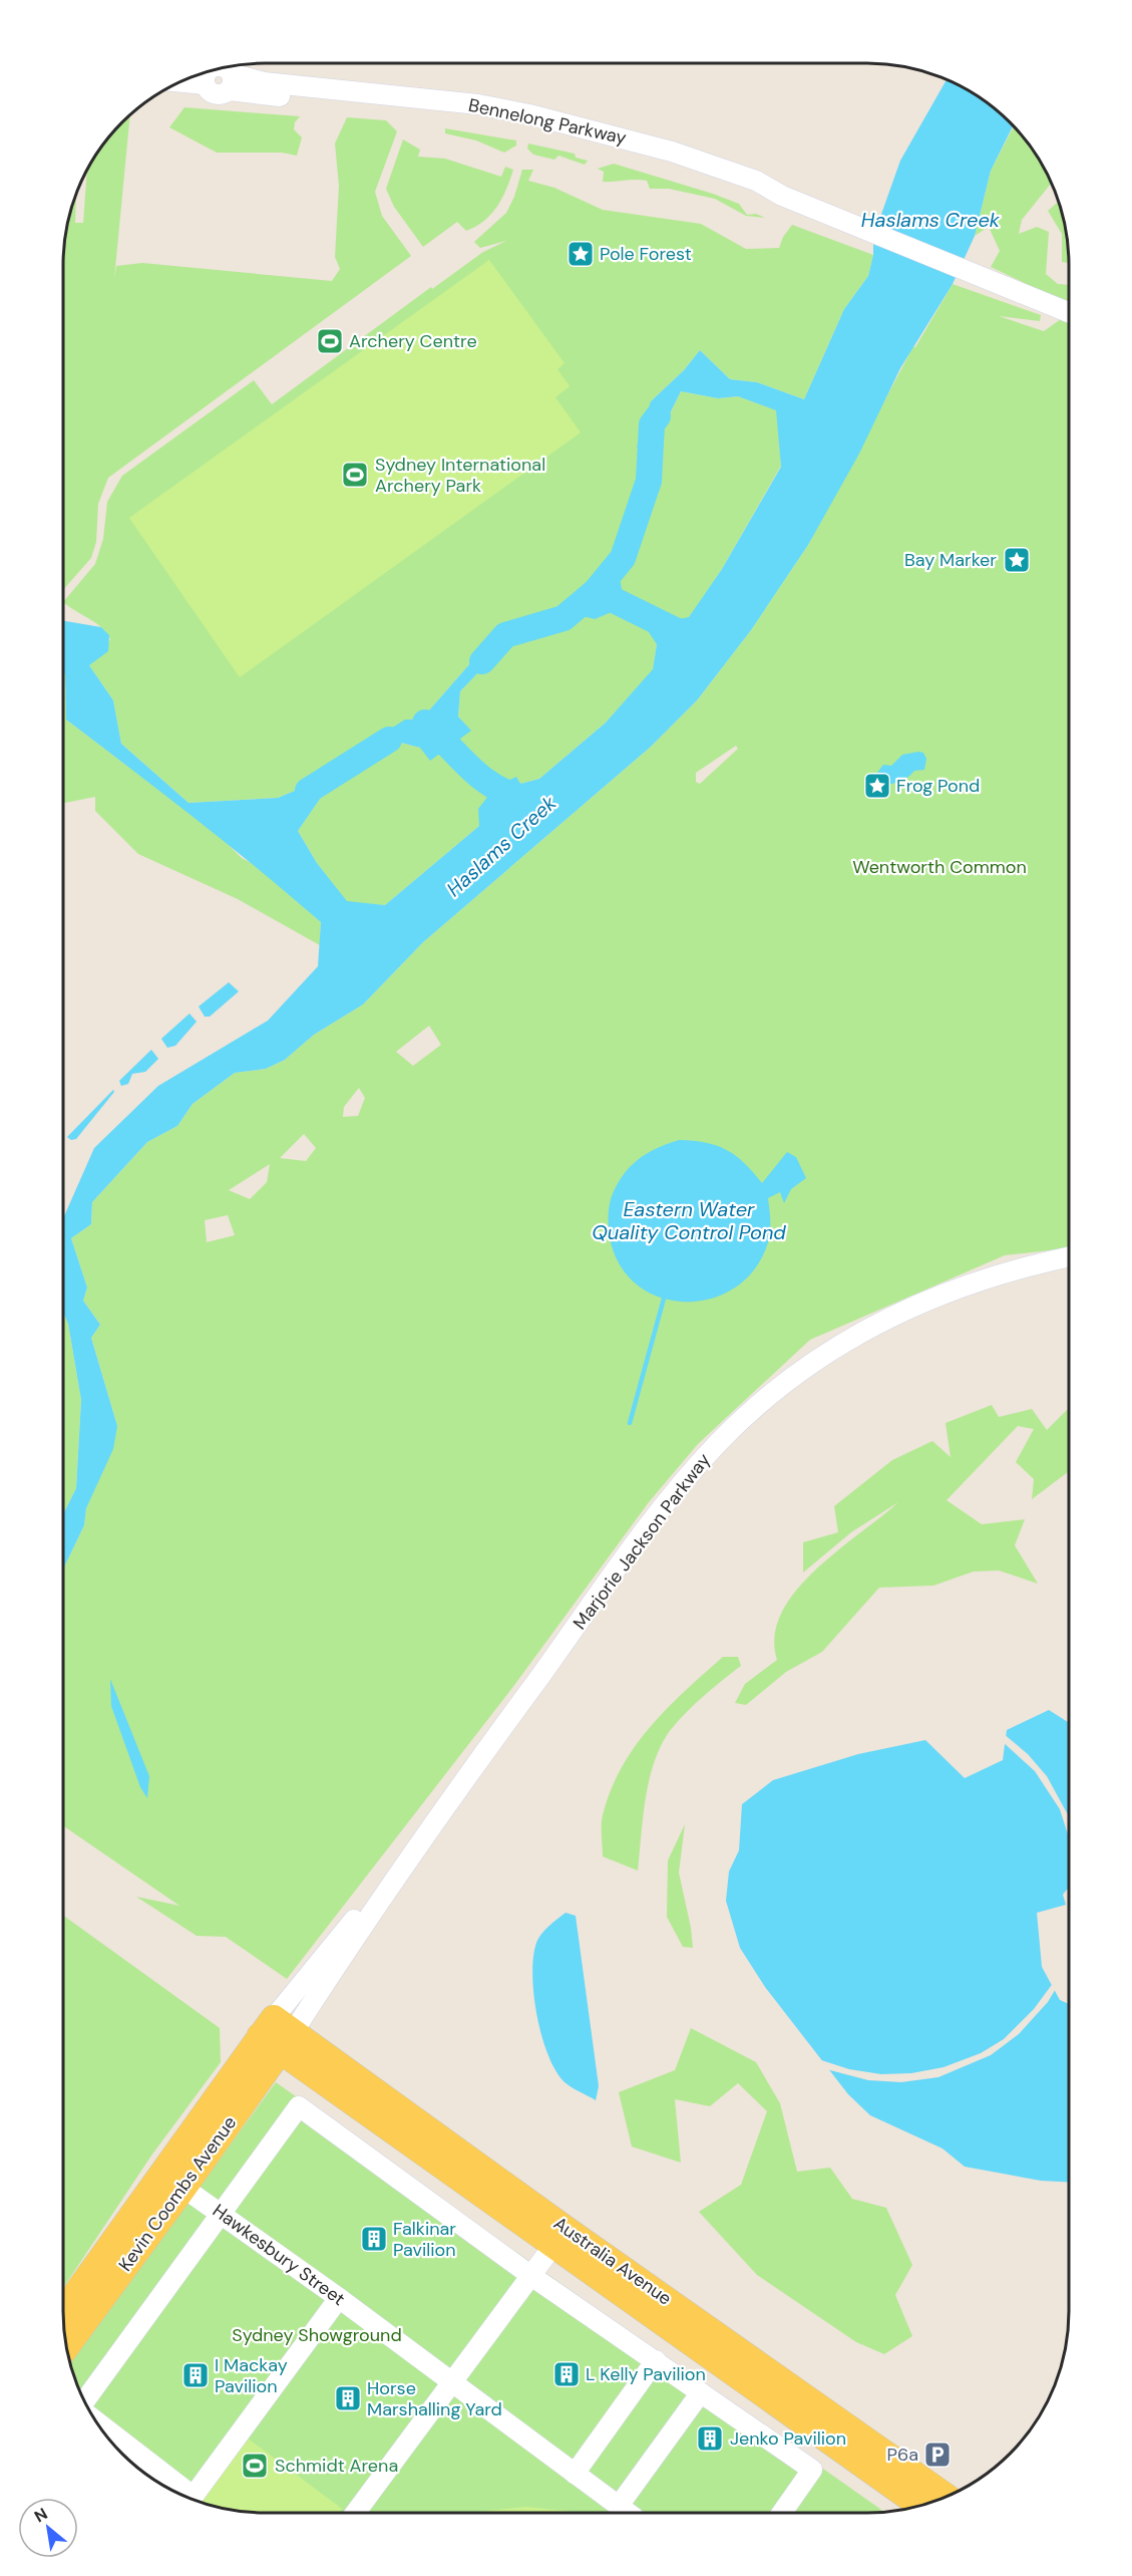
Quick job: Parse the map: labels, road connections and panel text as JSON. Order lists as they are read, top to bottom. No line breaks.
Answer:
{"streets":{"main road":["Kevin Coombs Avenue","Australia Avenue"],"street":["Bennelong Parkway","Marjorie Jackson Parkway","Hawkesbury Street"]},"crossings":[["Marjorie Jackson Parkway","Kevin Coombs Avenue"],["Marjorie Jackson Parkway","Australia Avenue"],["Kevin Coombs Avenue","Hawkesbury Street"],["Kevin Coombs Avenue","Australia Avenue"]],"water":["Haslams Creek","Eastern Water Quality Control Pond"],"parks":["Wentworth Common","Sydney Showground"],"places":{"place":["Pole Forest","Bay Marker","Frog Pond"],"sports":["Archery Centre","Sydney International Archery Park","Schmidt Arena"],"building":["Falkinar Pavilion","L Kelly Pavilion","I Mackay Pavilion","Horse Marshalling Yard","Jenko Pavilion"],"parking":["P6a"]},"north":"top left"}
